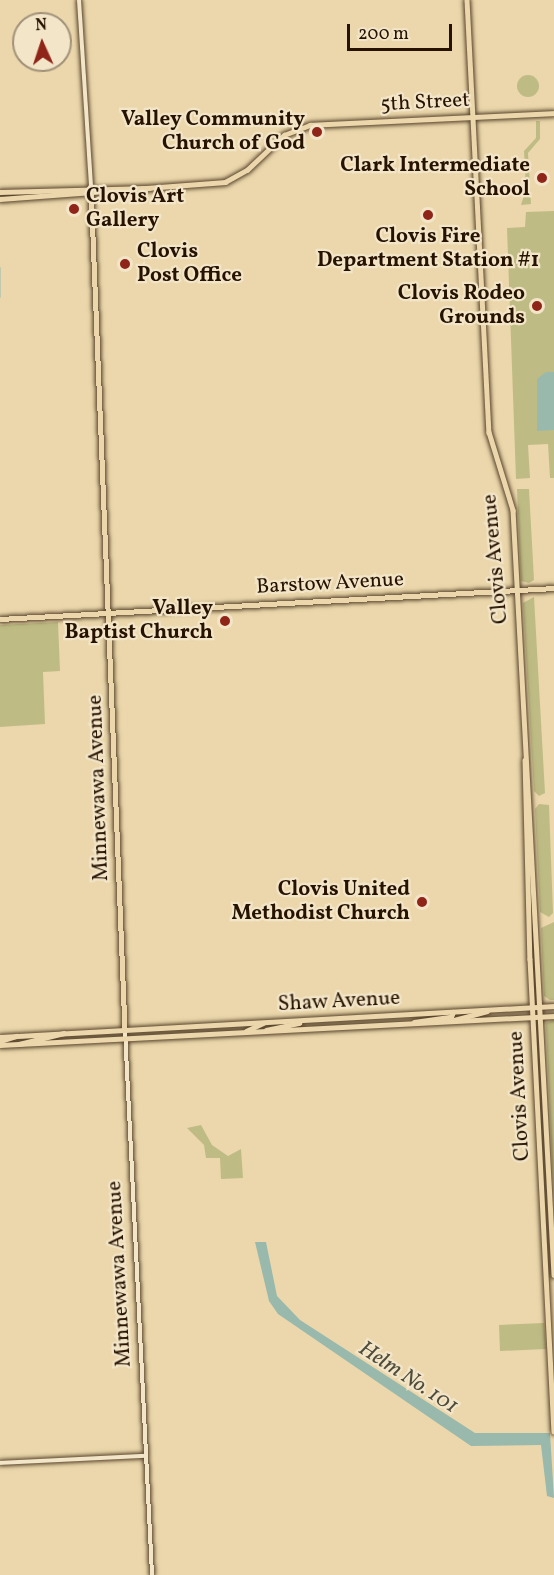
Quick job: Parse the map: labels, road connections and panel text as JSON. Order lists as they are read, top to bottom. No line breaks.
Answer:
{"streets":{"main road":["5th Street","Clovis Avenue","Barstow Avenue","Minnewawa Avenue","Shaw Avenue"]},"crossings":[["5th Street","Clovis Avenue"],["Clovis Avenue","Barstow Avenue"],["Clovis Avenue","Shaw Avenue"],["Barstow Avenue","Minnewawa Avenue"],["Minnewawa Avenue","Shaw Avenue"]],"water":["Helm No. 101"],"places":["Valley Community Church of God","Clark Intermediate School","Clovis Art Gallery","Clovis Fire Department Station #1","Clovis Post Office","Clovis Rodeo Grounds","Valley Baptist Church","Clovis United Methodist Church"],"scale_bar":"200 m","north":"top"}
